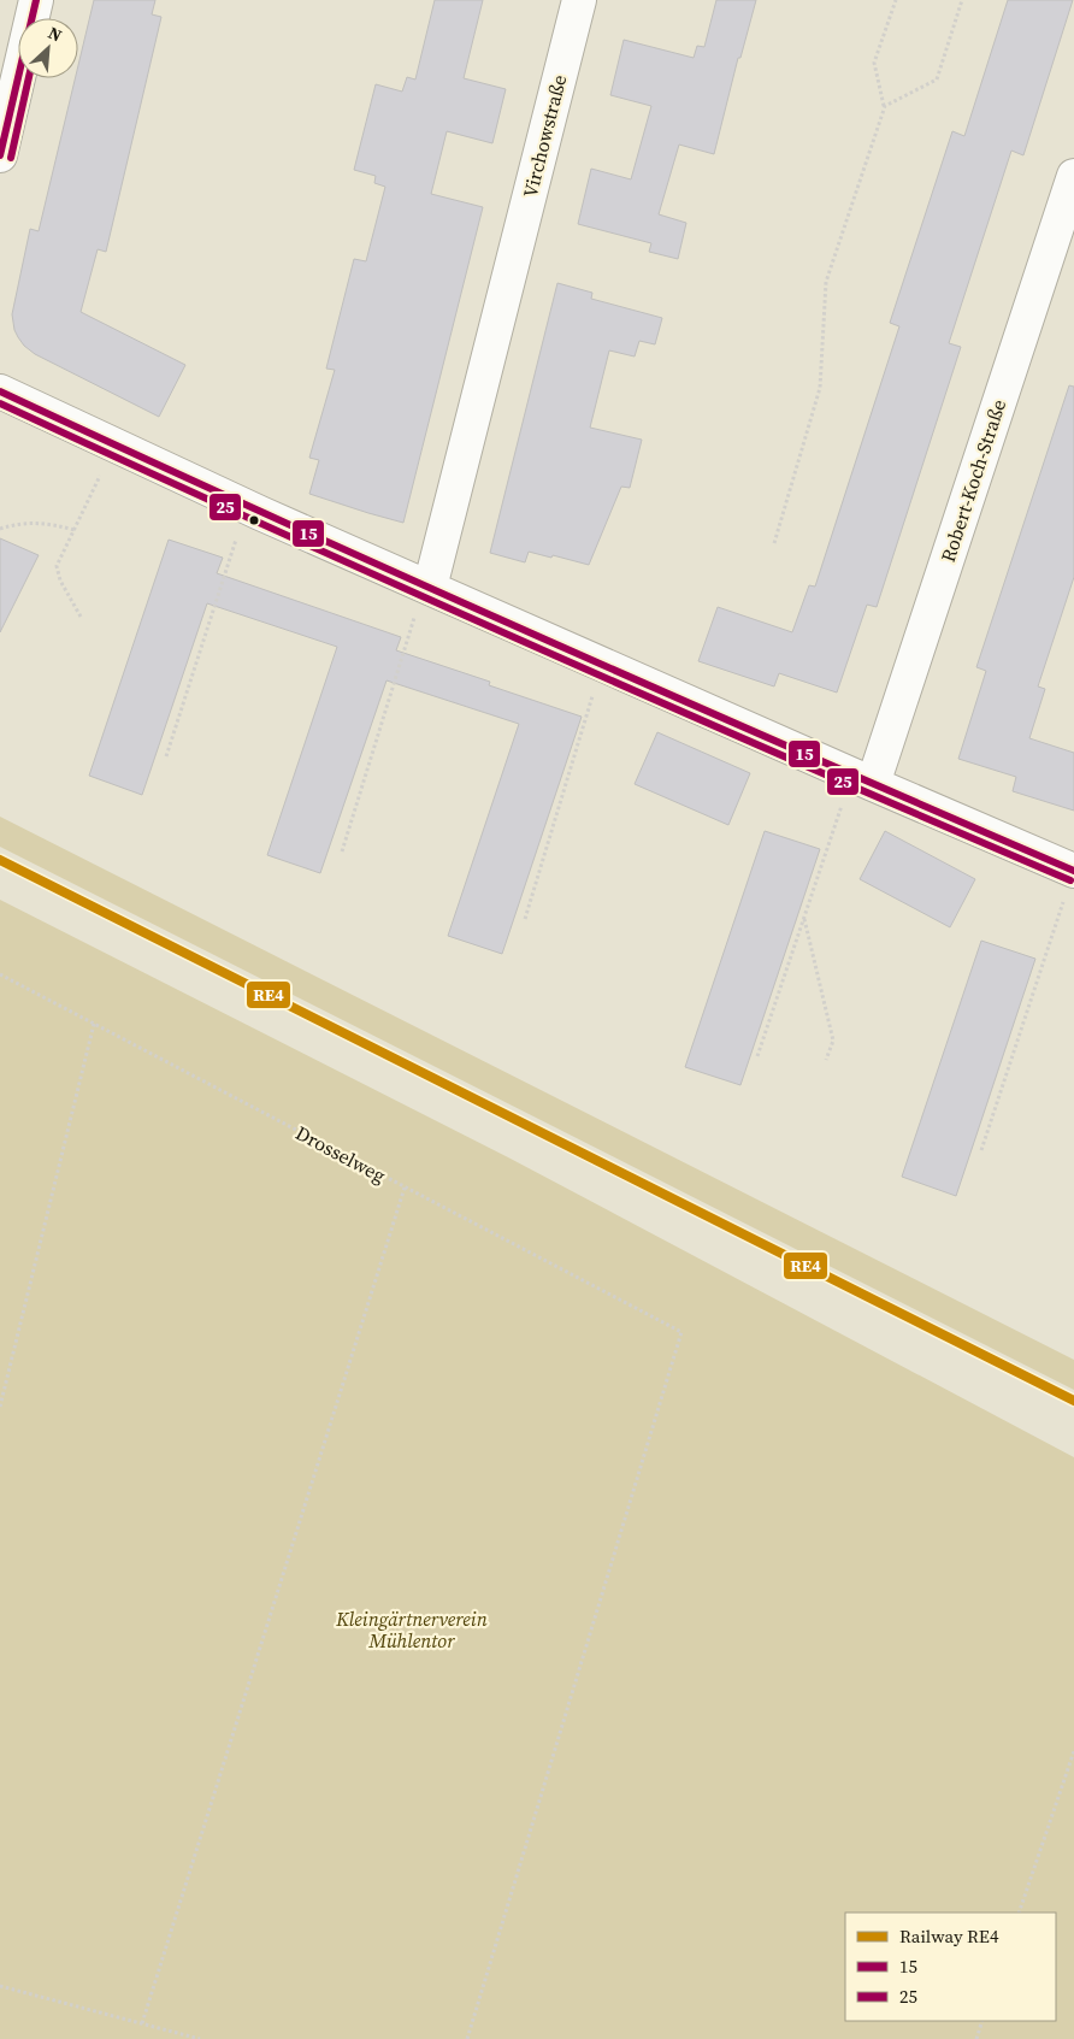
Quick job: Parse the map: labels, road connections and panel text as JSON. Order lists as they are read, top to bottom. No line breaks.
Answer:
{"streets":{"street":["Virchowstraße","Robert-Koch-Straße"],"path":["Drosselweg"]},"parks":["Kleingärtnerverein Mühlentor"],"lines":["transit line 15","transit line 25","rail line RE4"],"legend":["Railway RE4","15","25"],"north":"top right"}
